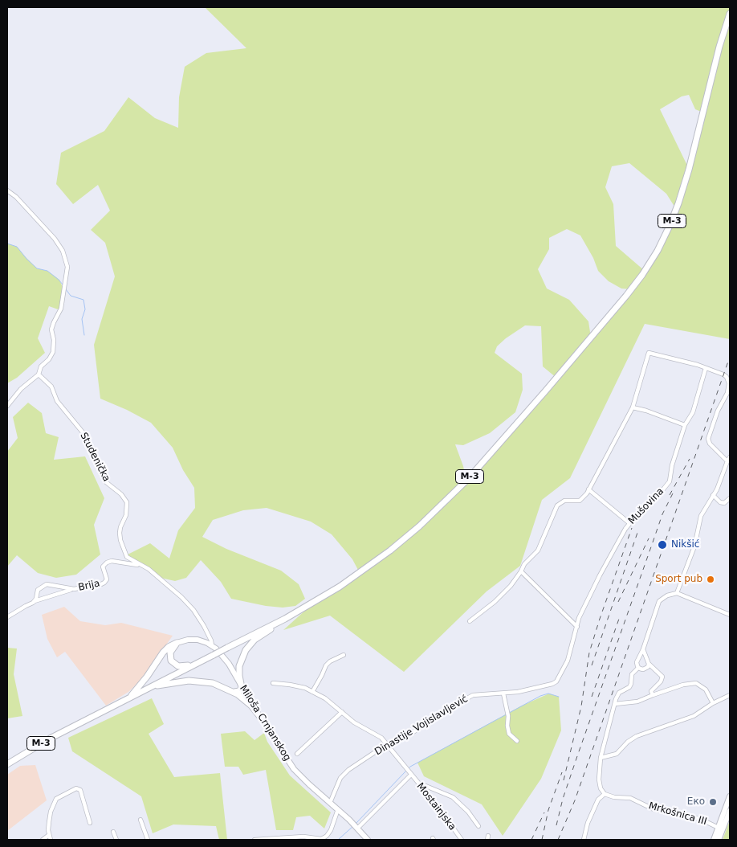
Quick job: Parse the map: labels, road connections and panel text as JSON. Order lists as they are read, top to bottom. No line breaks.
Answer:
{"streets":{"main road":["M-3","Miloša Crnjanskog"],"street":["Studenička","Mušovina","Brija","Dinastije Vojislavljević","Mostainjska","Mrkošnica III"]},"crossings":[["Studenička","Brija"],["Studenička","Miloša Crnjanskog"],["Mušovina","Dinastije Vojislavljević"],["Miloša Crnjanskog","Dinastije Vojislavljević"],["Dinastije Vojislavljević","Mostainjska"]],"places":["Nikšić","Sport pub","Еко"]}
